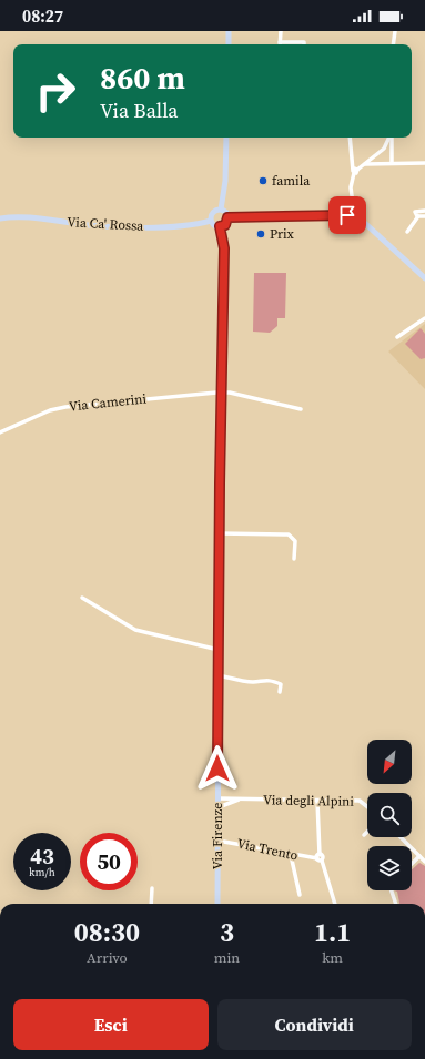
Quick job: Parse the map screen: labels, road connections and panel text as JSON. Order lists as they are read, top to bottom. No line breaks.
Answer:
{"streets":{"main road":["Via Ca' Rossa","Via Firenze"],"street":["Via Camerini","Via degli Alpini","Via Trento"]},"crossings":[["Via Ca' Rossa","Via Firenze"],["Via Camerini","Via Firenze"],["Via degli Alpini","Via Firenze"],["Via degli Alpini","Via Trento"],["Via Firenze","Via Trento"]],"places":["famila","Prix"],"north":"bottom left","page":{"status":"08:27","turn":["860 m","Via Balla"],"speed":"43 km/h","limit":"50","eta":["08:30","Arrivo","3","min","1.1","km"],"buttons":["Esci","Condividi"]}}
